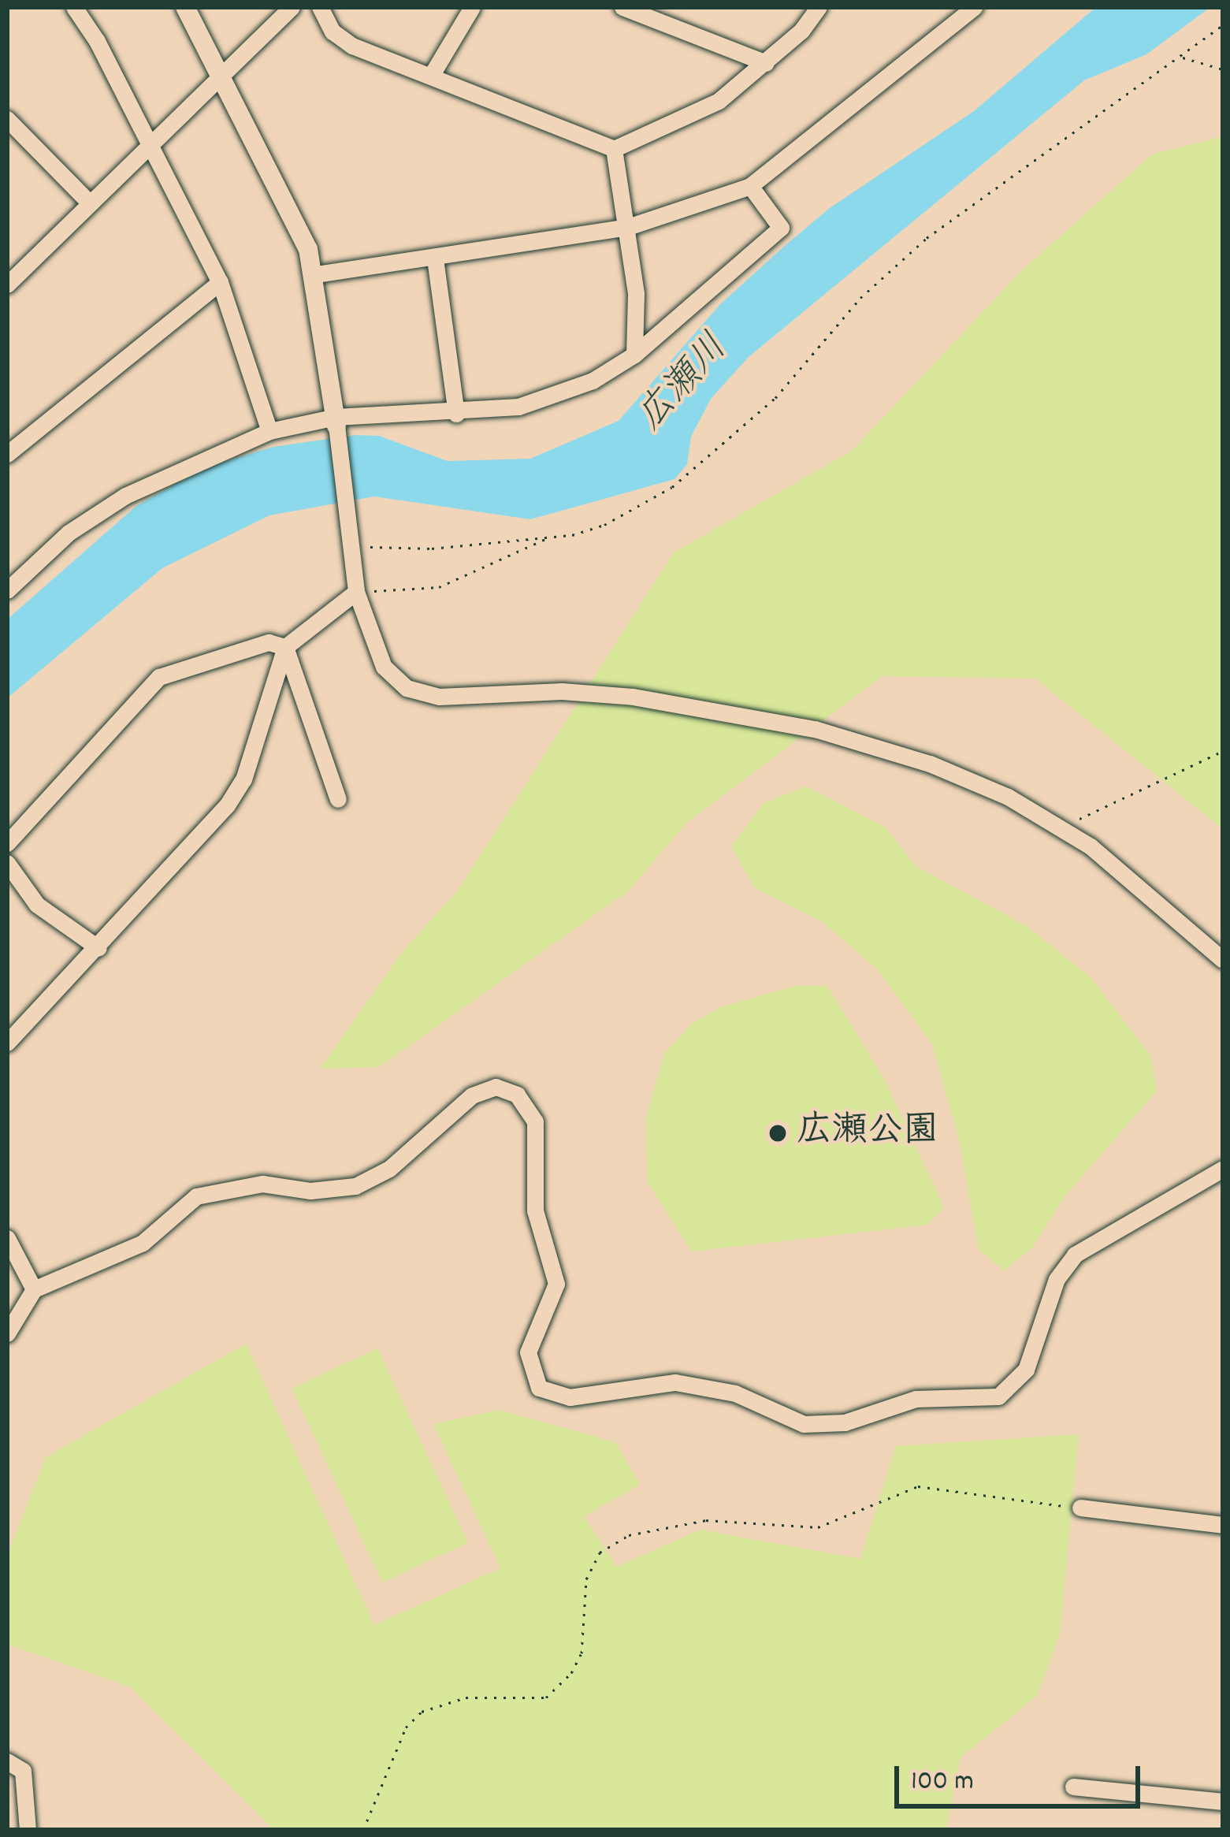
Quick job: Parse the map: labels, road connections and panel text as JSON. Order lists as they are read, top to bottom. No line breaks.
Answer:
{"water":["広瀬川"],"places":["広瀬公園"],"scale_bar":"100 m"}
